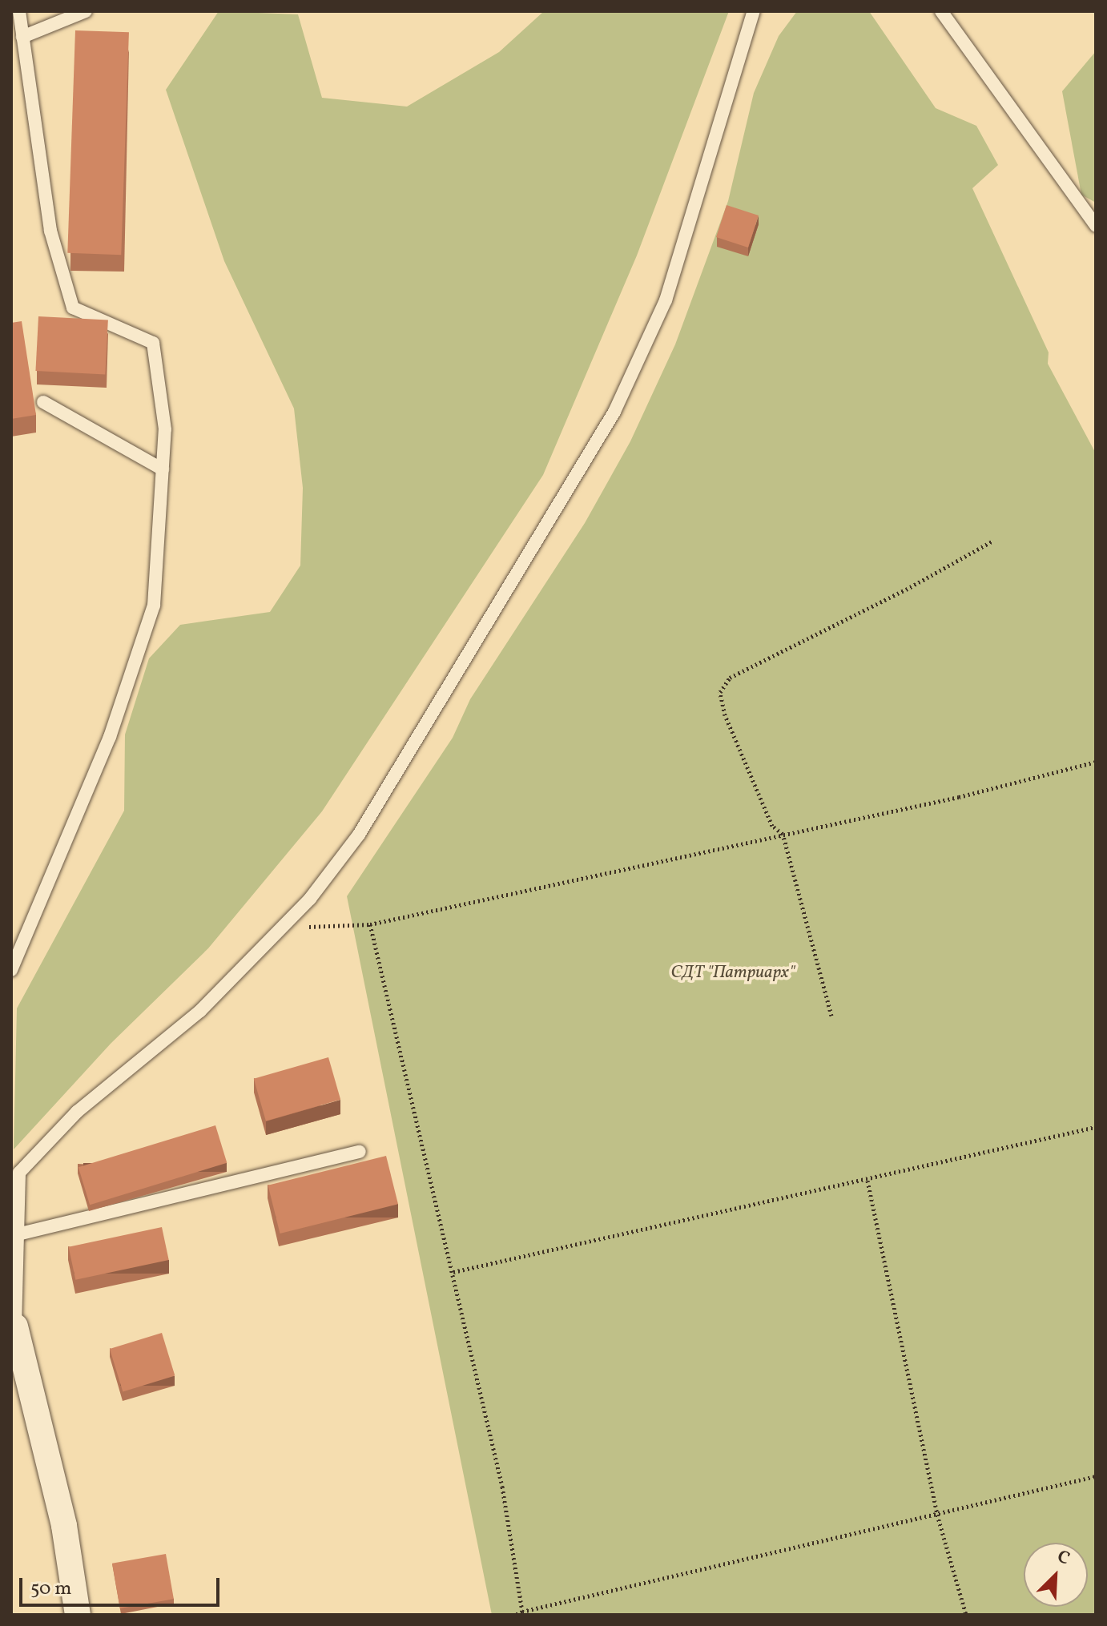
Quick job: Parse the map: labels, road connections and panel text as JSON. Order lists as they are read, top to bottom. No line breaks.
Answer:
{"parks":["СДТ \"Патриарх\""],"scale_bar":"50 m","north":"top right"}
